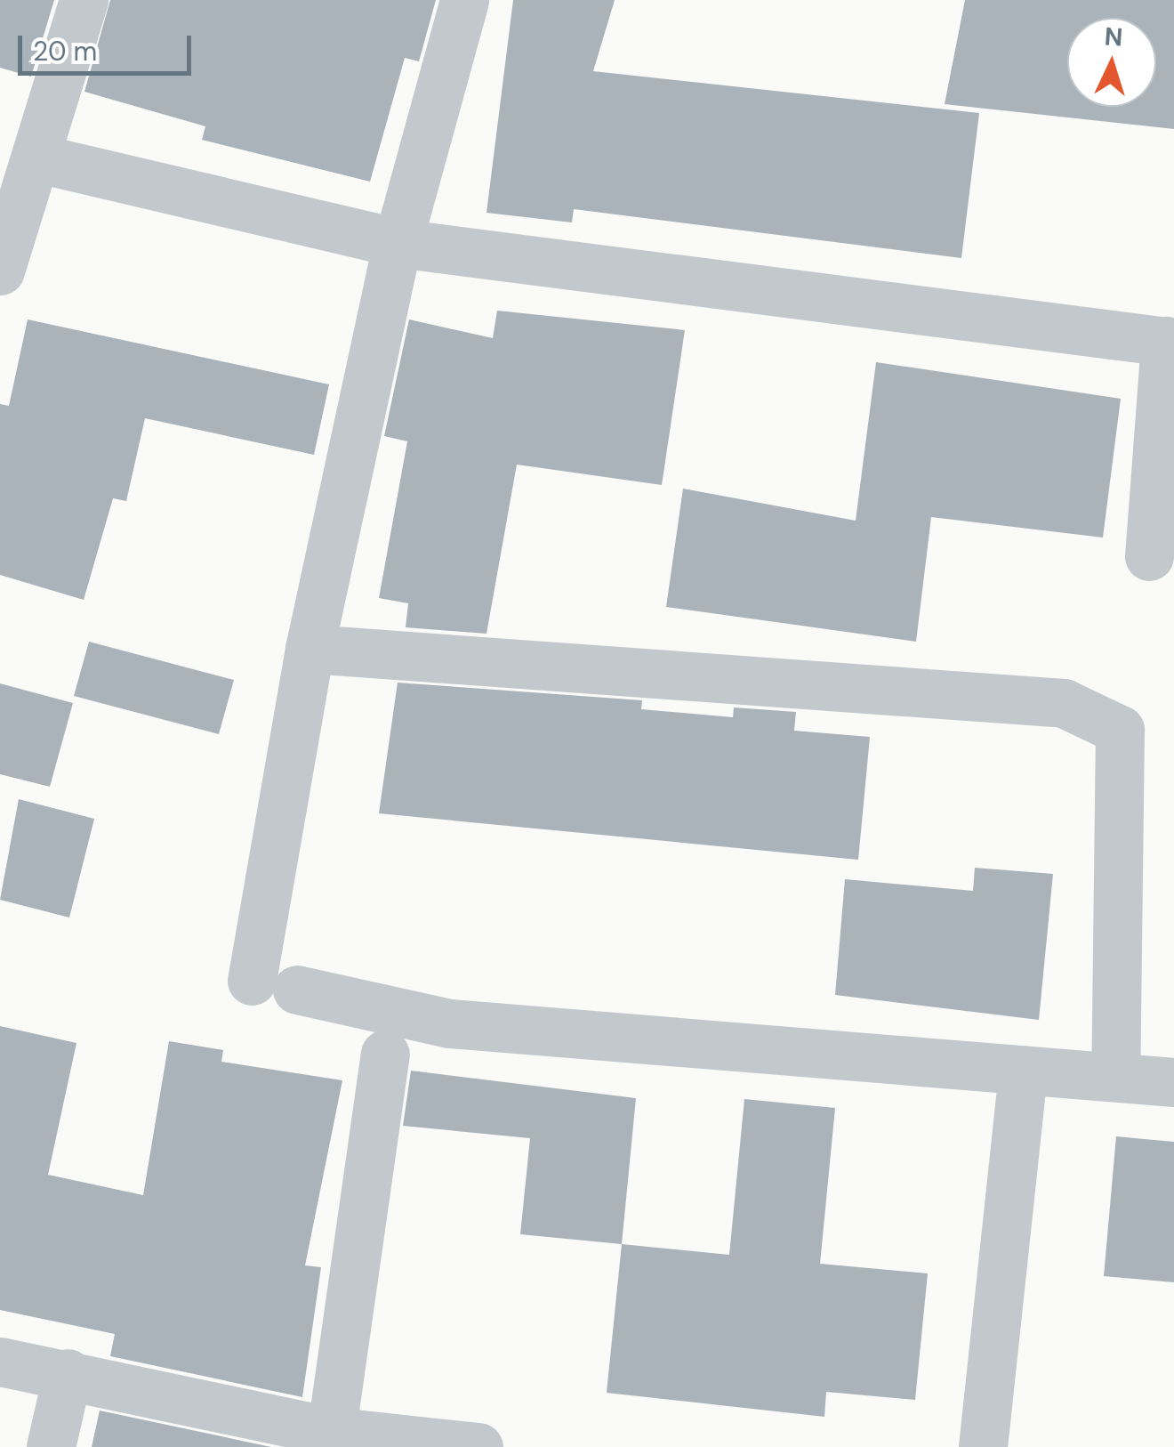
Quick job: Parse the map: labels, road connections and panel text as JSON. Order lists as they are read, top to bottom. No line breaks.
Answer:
{"scale_bar":"20 m","north":"top"}
